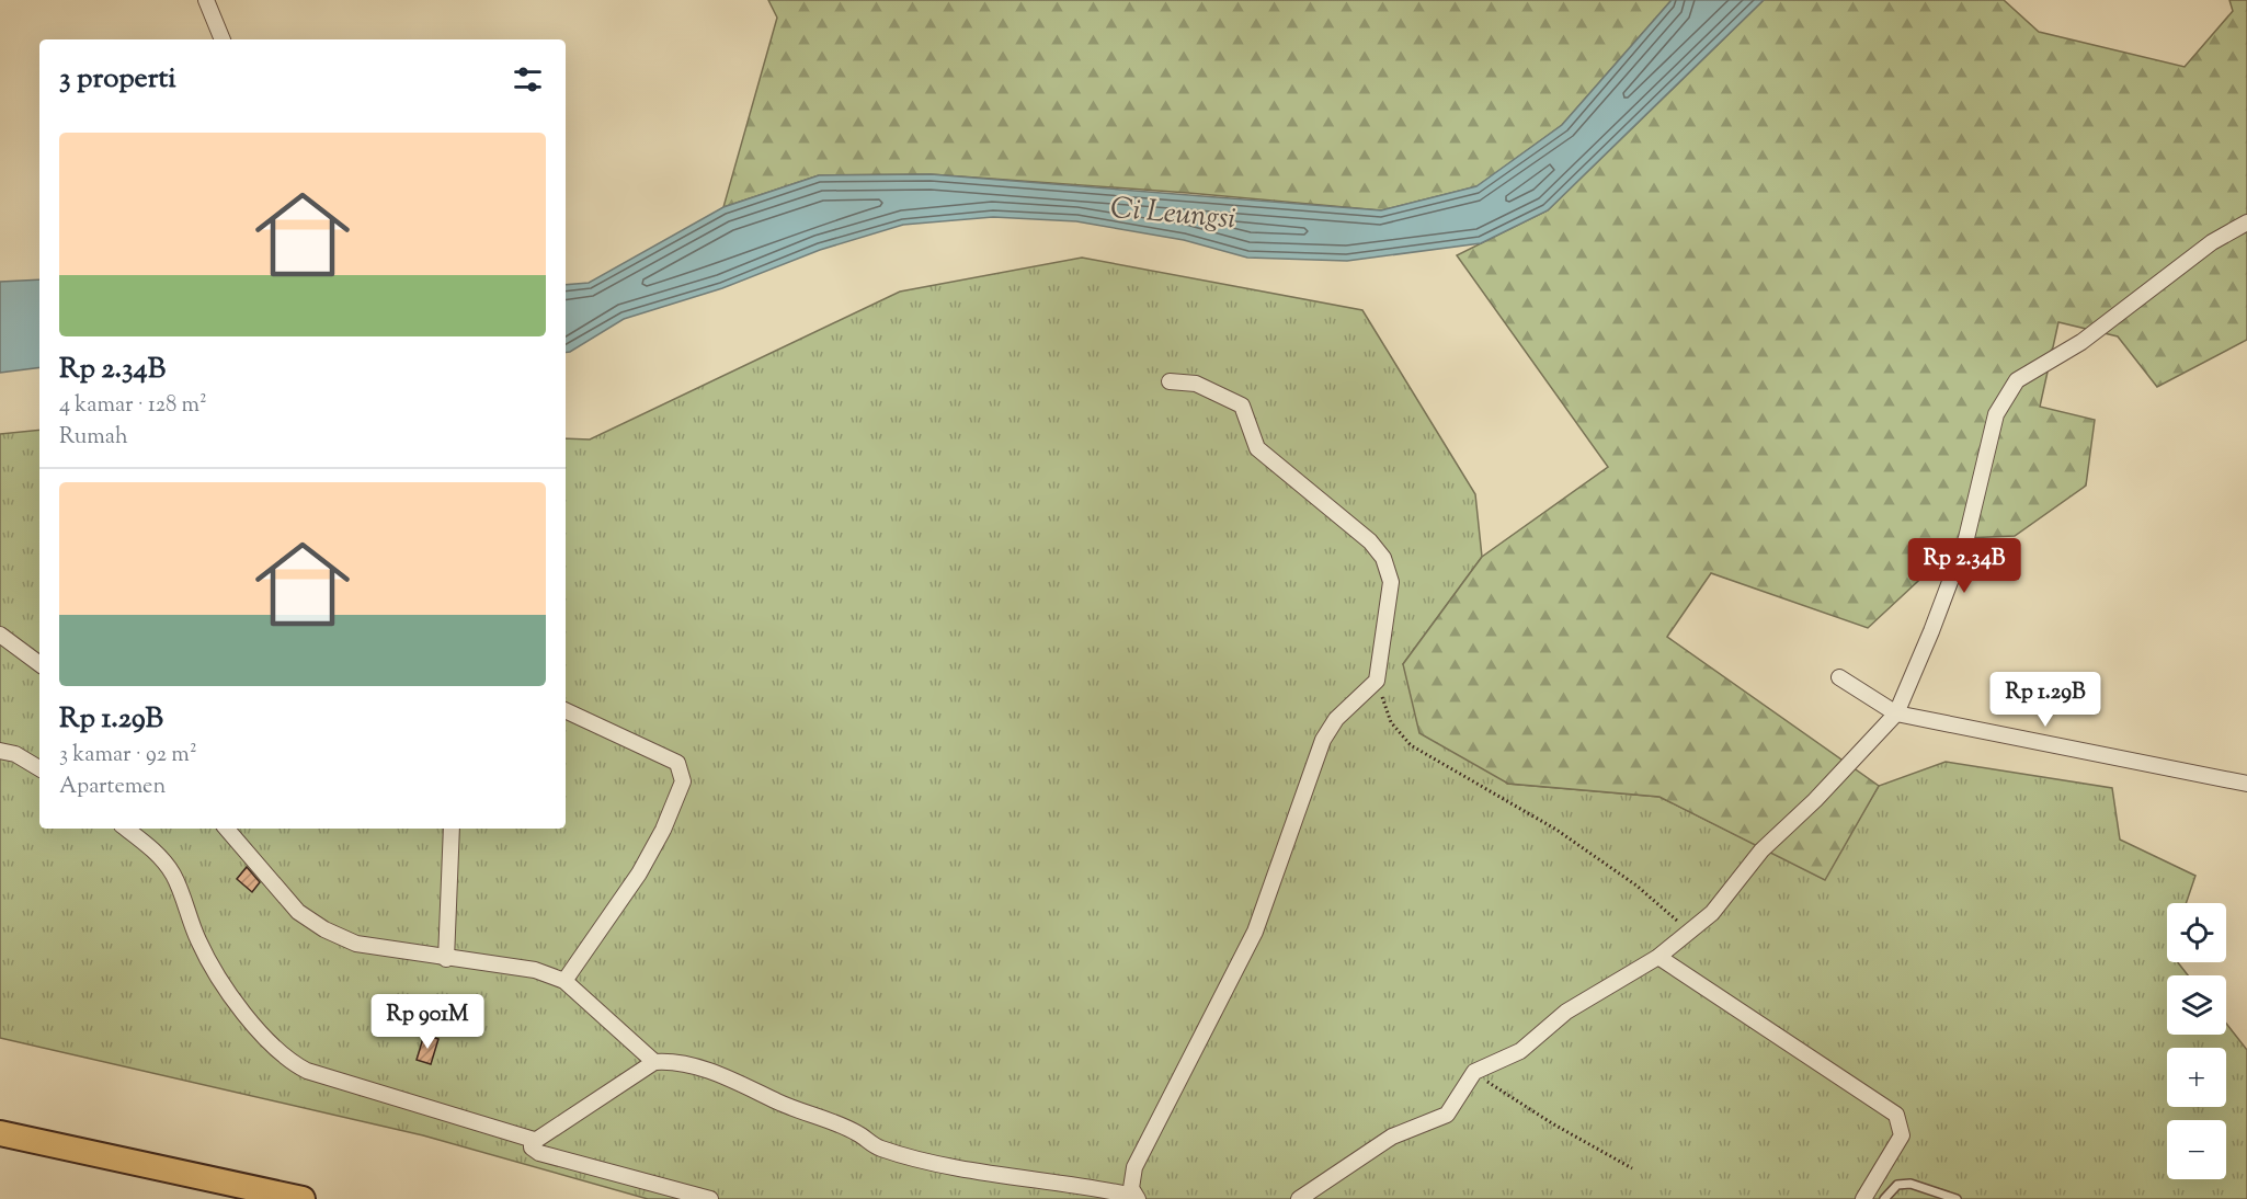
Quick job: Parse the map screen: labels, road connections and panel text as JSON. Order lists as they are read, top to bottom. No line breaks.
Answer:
{"water":["Ci Leungsi"],"page":{"heading":"3 properti","list":[{"name":"Rp 2.34B","note":"4 kamar · 128 m² · Rumah"},{"name":"Rp 1.29B","note":"3 kamar · 92 m² · Apartemen"}],"price":["Rp 2.34B","Rp 1.29B","Rp 901M"],"map_buttons":["+","−"]}}
